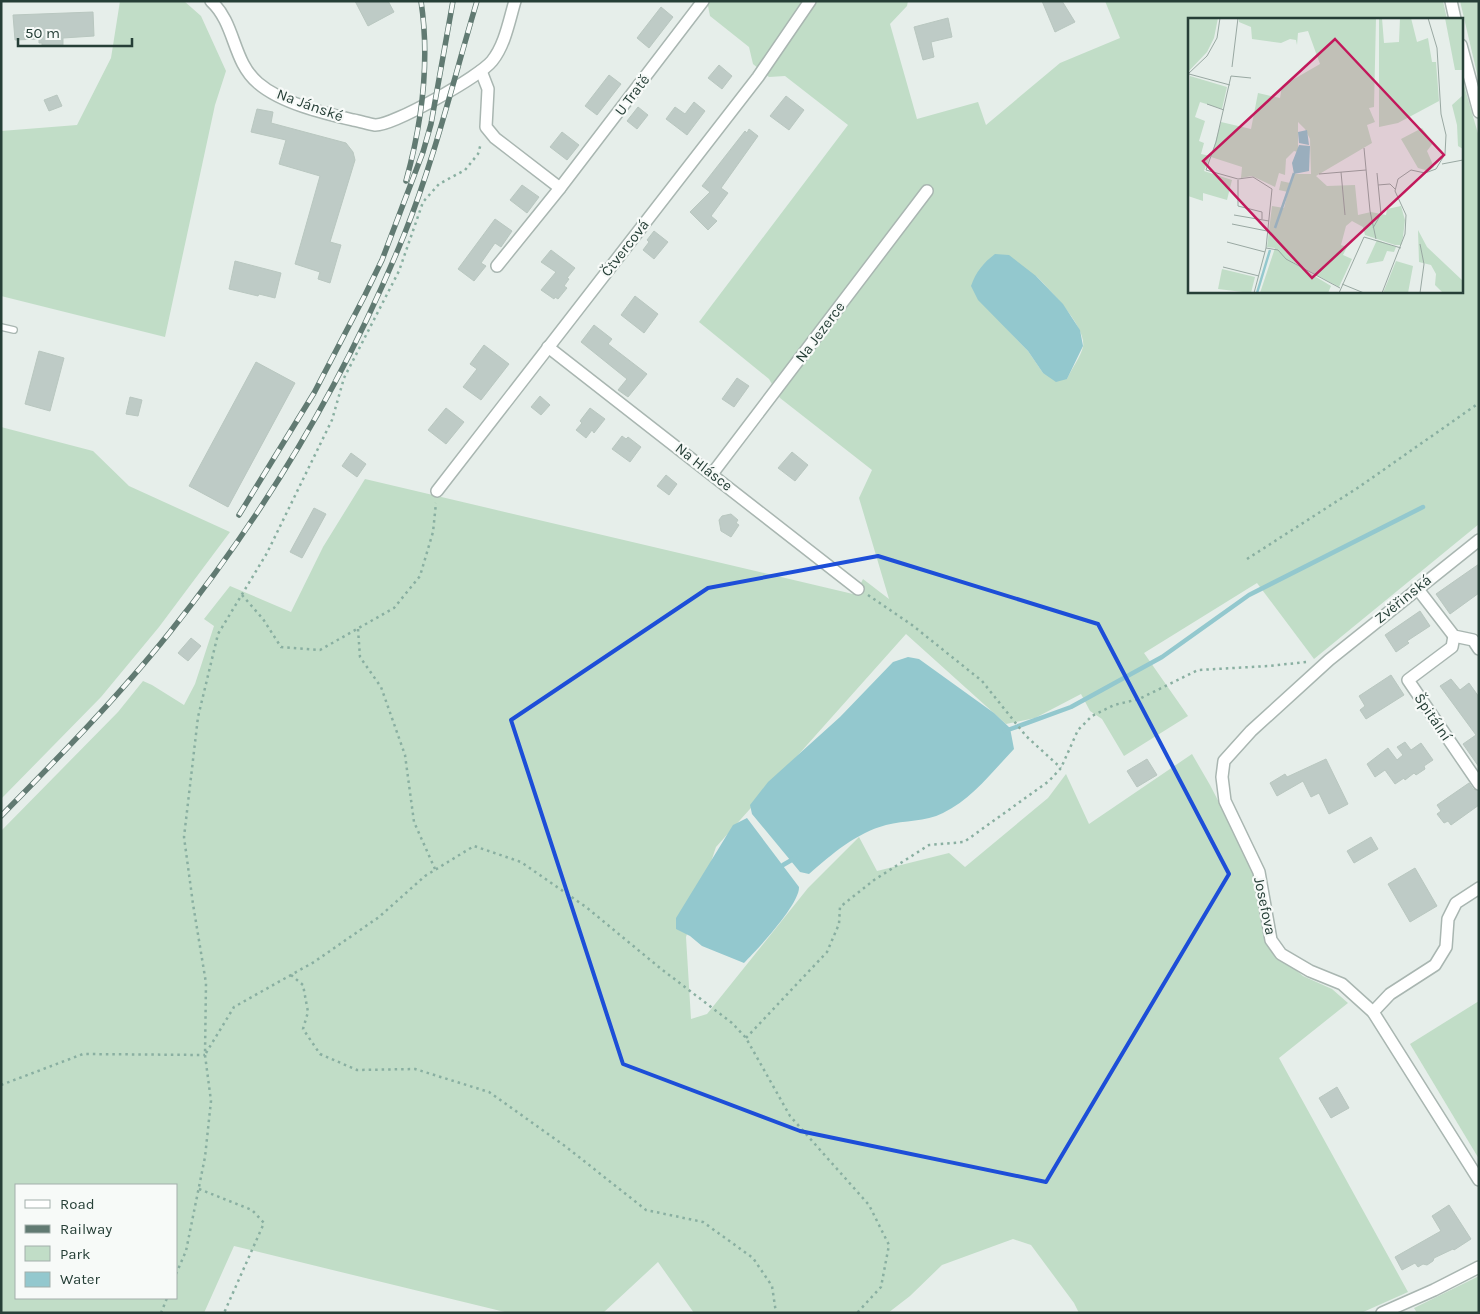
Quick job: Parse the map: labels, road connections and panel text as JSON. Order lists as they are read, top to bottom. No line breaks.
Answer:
{"streets":{"street":["U Tratě","Na Jánské","Čtvercová","Na Jezerce","Na Hlásce","Zvěřinská","Špitální","Josefova"]},"crossings":[["Čtvercová","Na Hlásce"],["Na Jezerce","Na Hlásce"],["Zvěřinská","Josefova"]],"legend":["Road","Railway","Park","Water"],"scale_bar":"50 m"}
